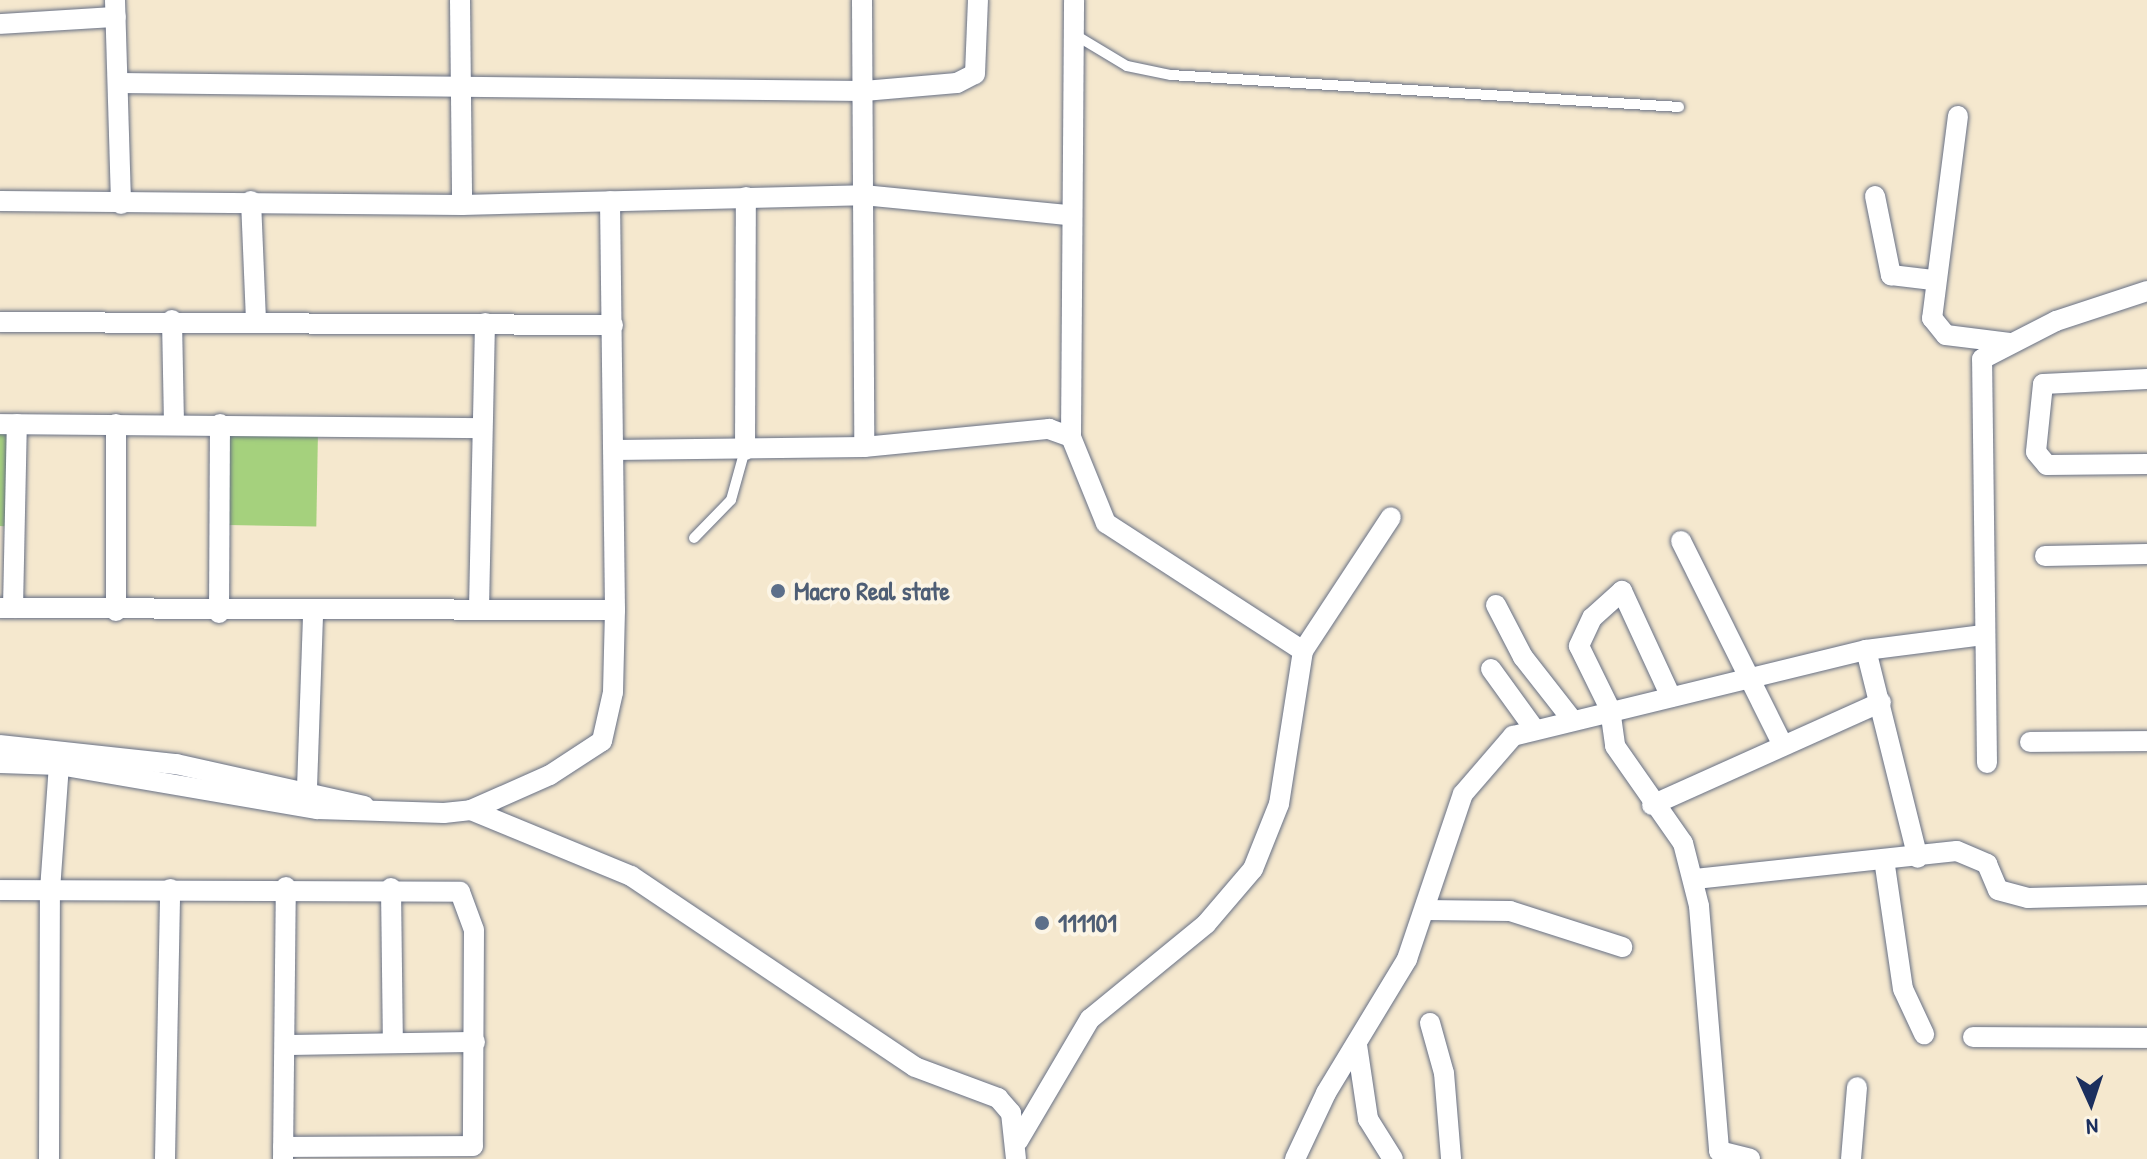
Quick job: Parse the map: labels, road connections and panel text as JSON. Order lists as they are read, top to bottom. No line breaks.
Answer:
{"places":["Macro Real state","111101"],"north":"bottom"}
